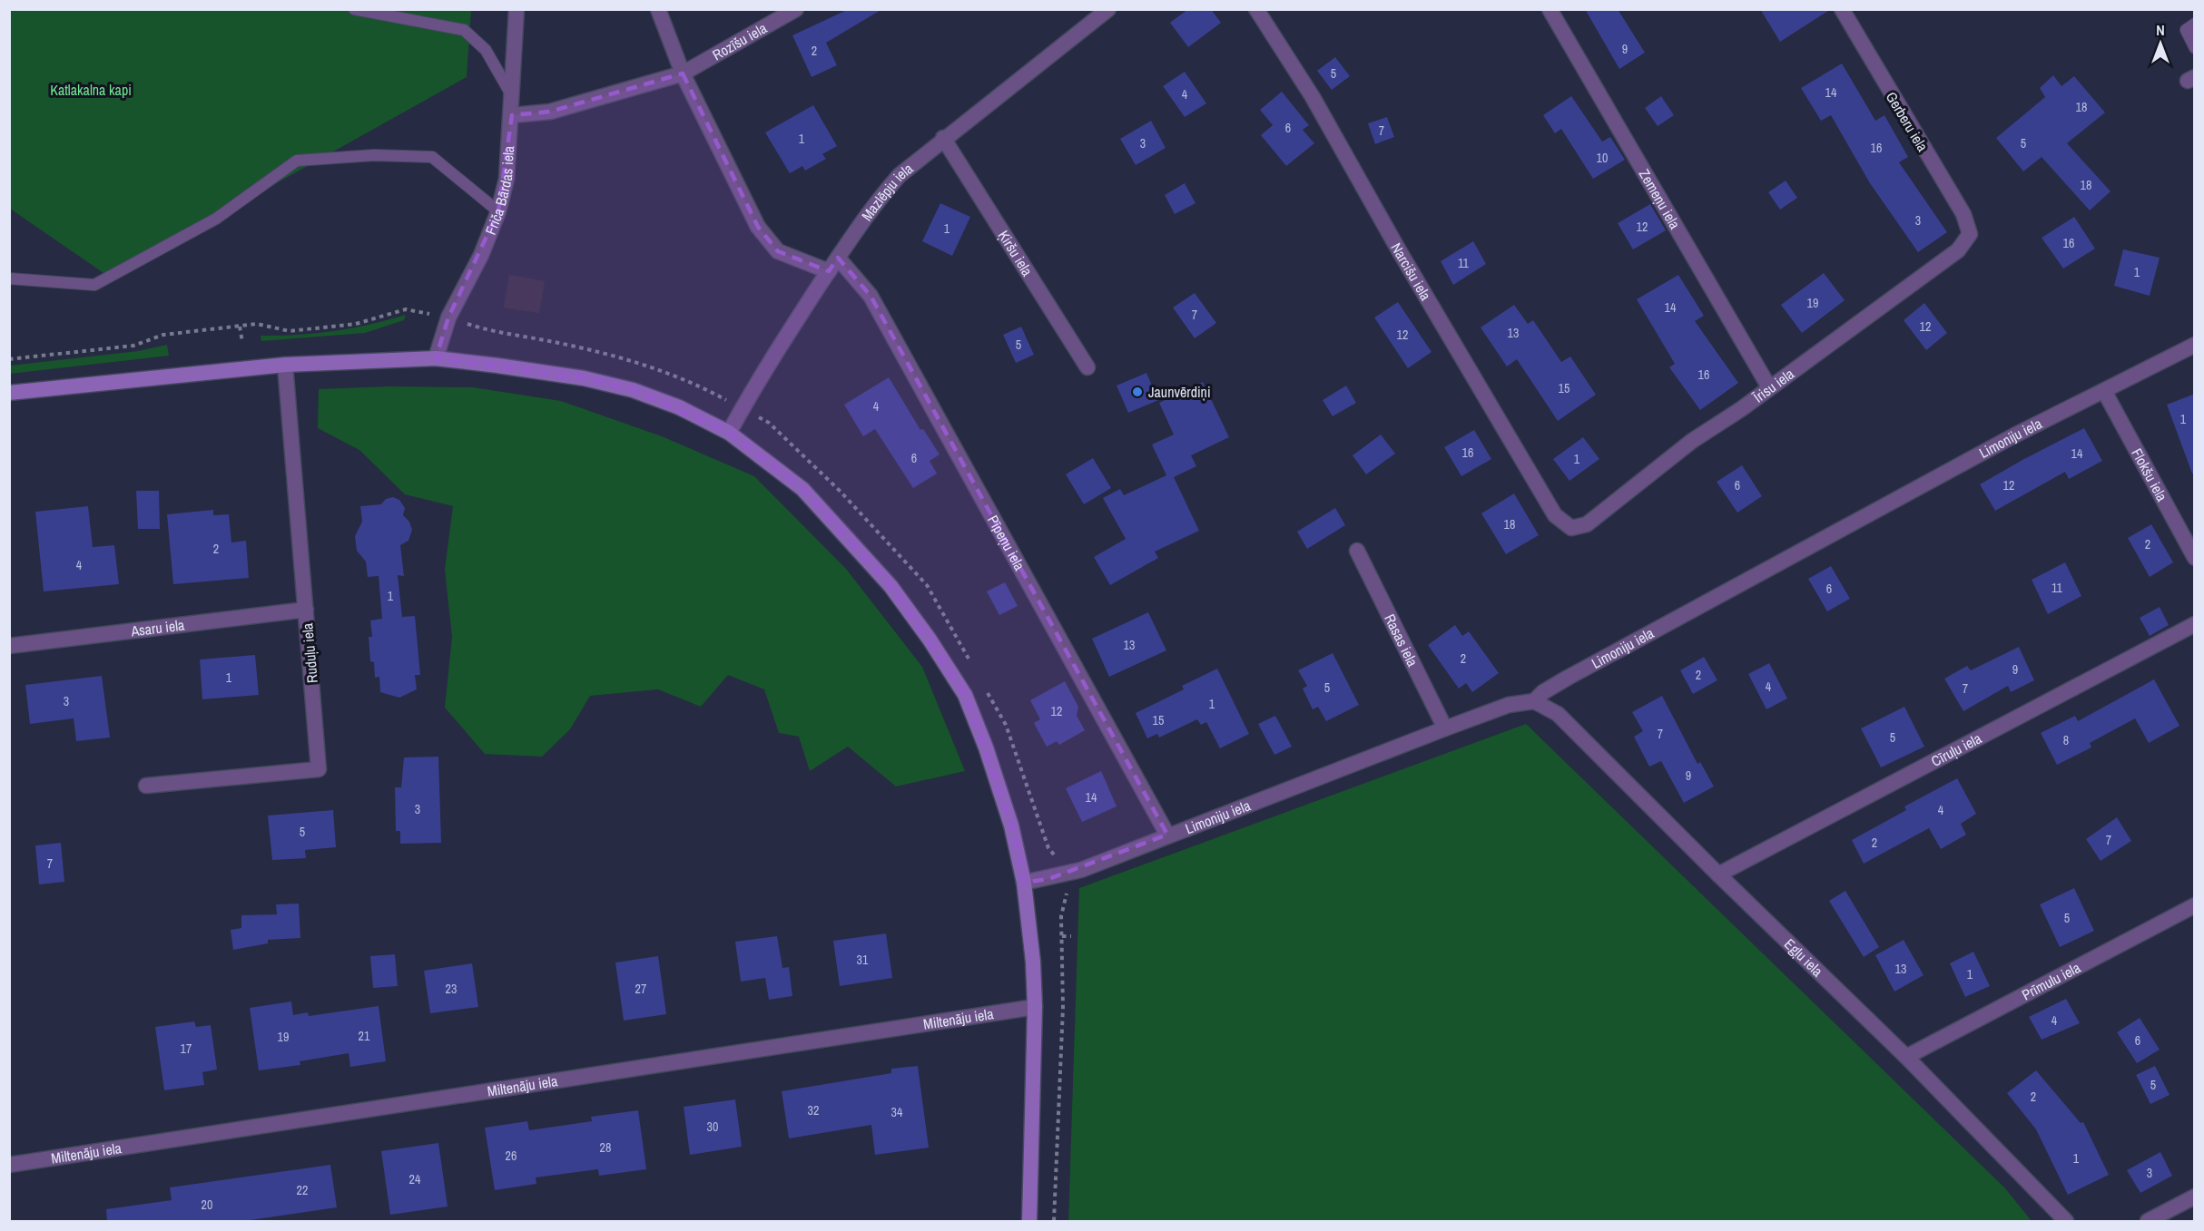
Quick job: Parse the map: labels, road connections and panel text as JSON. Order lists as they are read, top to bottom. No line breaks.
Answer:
{"streets":{"street":["Rozīšu iela","Gerberu iela","Friča Bārdas iela","Mazlēpju iela","Zemeņu iela","Ķiršu iela","Narcišu iela","Īrisu iela","Limoniju iela","Flokšu iela","Pīpeņu iela","Asaru iela","Rasas iela","Ruduļu iela","Cīruļu iela","Egļu iela","Prīmulu iela","Miltenāju iela"]},"crossings":[["Rozīšu iela","Friča Bārdas iela"],["Gerberu iela","Īrisu iela"],["Mazlēpju iela","Ķiršu iela"],["Mazlēpju iela","Pīpeņu iela"],["Zemeņu iela","Īrisu iela"],["Narcišu iela","Īrisu iela"],["Limoniju iela","Flokšu iela"],["Limoniju iela","Pīpeņu iela"],["Limoniju iela","Rasas iela"],["Limoniju iela","Egļu iela"],["Asaru iela","Ruduļu iela"],["Cīruļu iela","Egļu iela"],["Egļu iela","Prīmulu iela"]],"parks":["Katlakalna kapi"],"places":["Jaunvērdiņi"],"house_numbers":["9","2","5","14","4","18","6","7","1","3","5","16","10","18","3","12","1","16","11","1","19","14","7","12","13","12","5","16","15","4","1","16","14","6","1","6","12","18","2","2","4","11","6","1","13","2","9","2","1","4","5","7","3","1","12","15","7","5","8","9","14","3","4","5","7","2","7","5","31","13","1","23","27","4","21","19","6","17","5","2","32","34","30","28","26","1","3","24","22","20"],"north":"top"}
